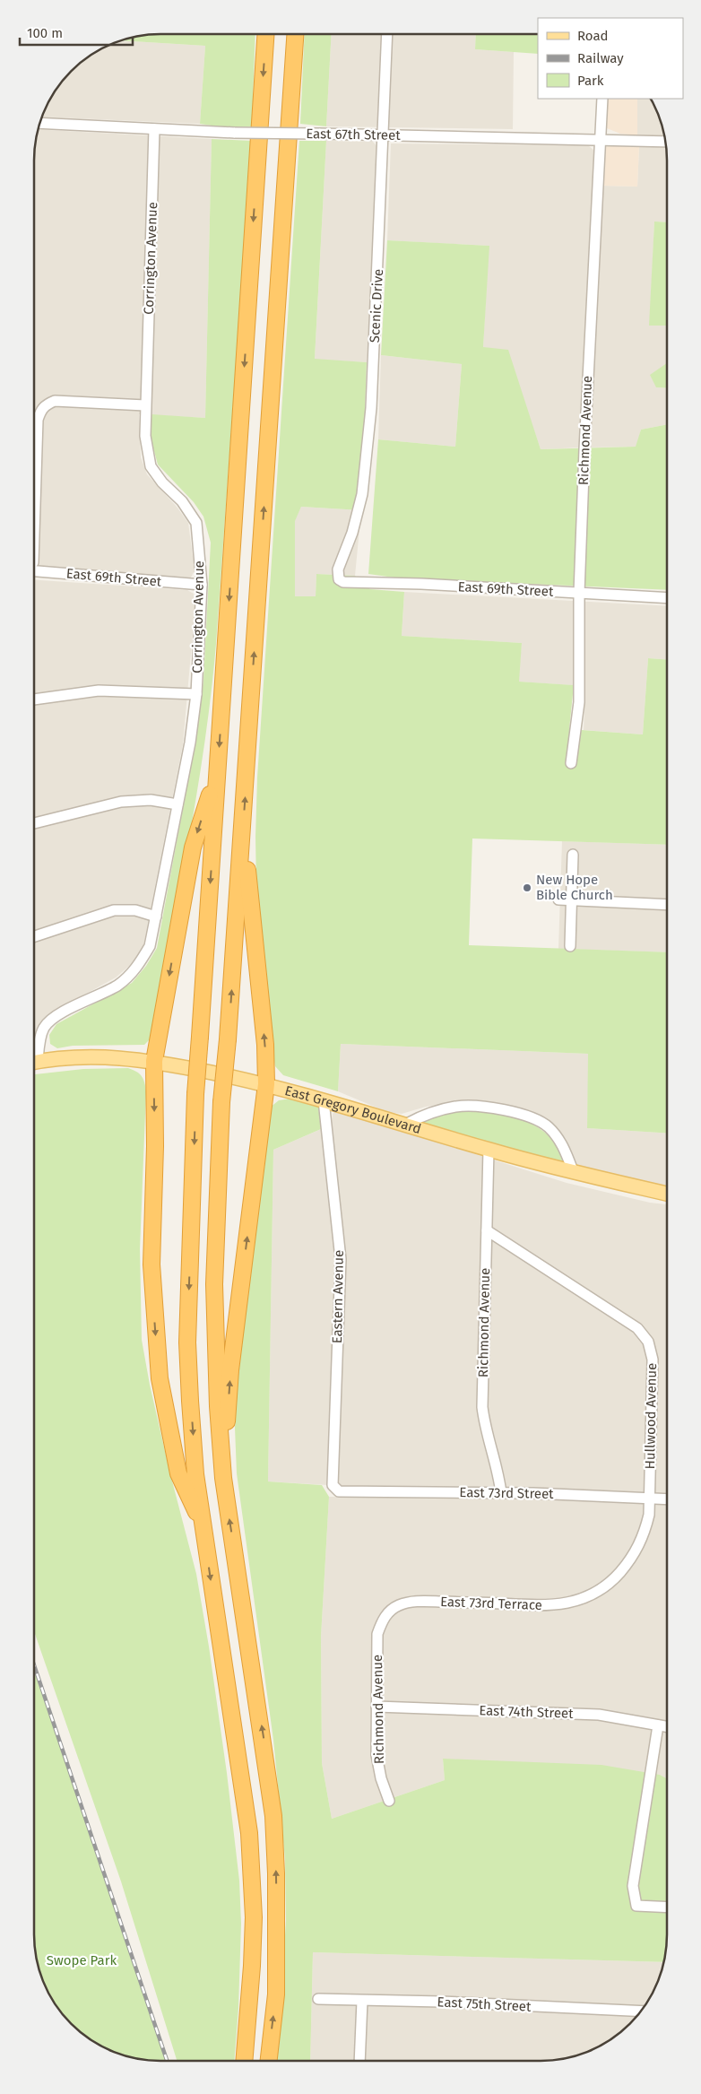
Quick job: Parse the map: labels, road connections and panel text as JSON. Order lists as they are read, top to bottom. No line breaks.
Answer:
{"streets":{"main road":["East Gregory Boulevard"],"street":["East 67th Street","Corrington Avenue","Scenic Drive","Richmond Avenue","East 69th Street","Eastern Avenue","Hullwood Avenue","East 73rd Street","East 73rd Terrace","East 74th Street","East 75th Street"]},"crossings":[["East 67th Street","Corrington Avenue"],["East 67th Street","Scenic Drive"],["East 67th Street","Richmond Avenue"],["Corrington Avenue","East 69th Street"],["Scenic Drive","East 69th Street"],["Richmond Avenue","East 69th Street"],["Richmond Avenue","East Gregory Boulevard"],["Richmond Avenue","Hullwood Avenue"],["Richmond Avenue","East 73rd Street"],["Richmond Avenue","East 73rd Terrace"],["Richmond Avenue","East 74th Street"],["East Gregory Boulevard","Eastern Avenue"],["Eastern Avenue","East 73rd Street"],["Hullwood Avenue","East 73rd Street"],["Hullwood Avenue","East 73rd Terrace"]],"parks":["Swope Park"],"places":["New Hope Bible Church"],"legend":["Road","Railway","Park"],"scale_bar":"100 m"}
